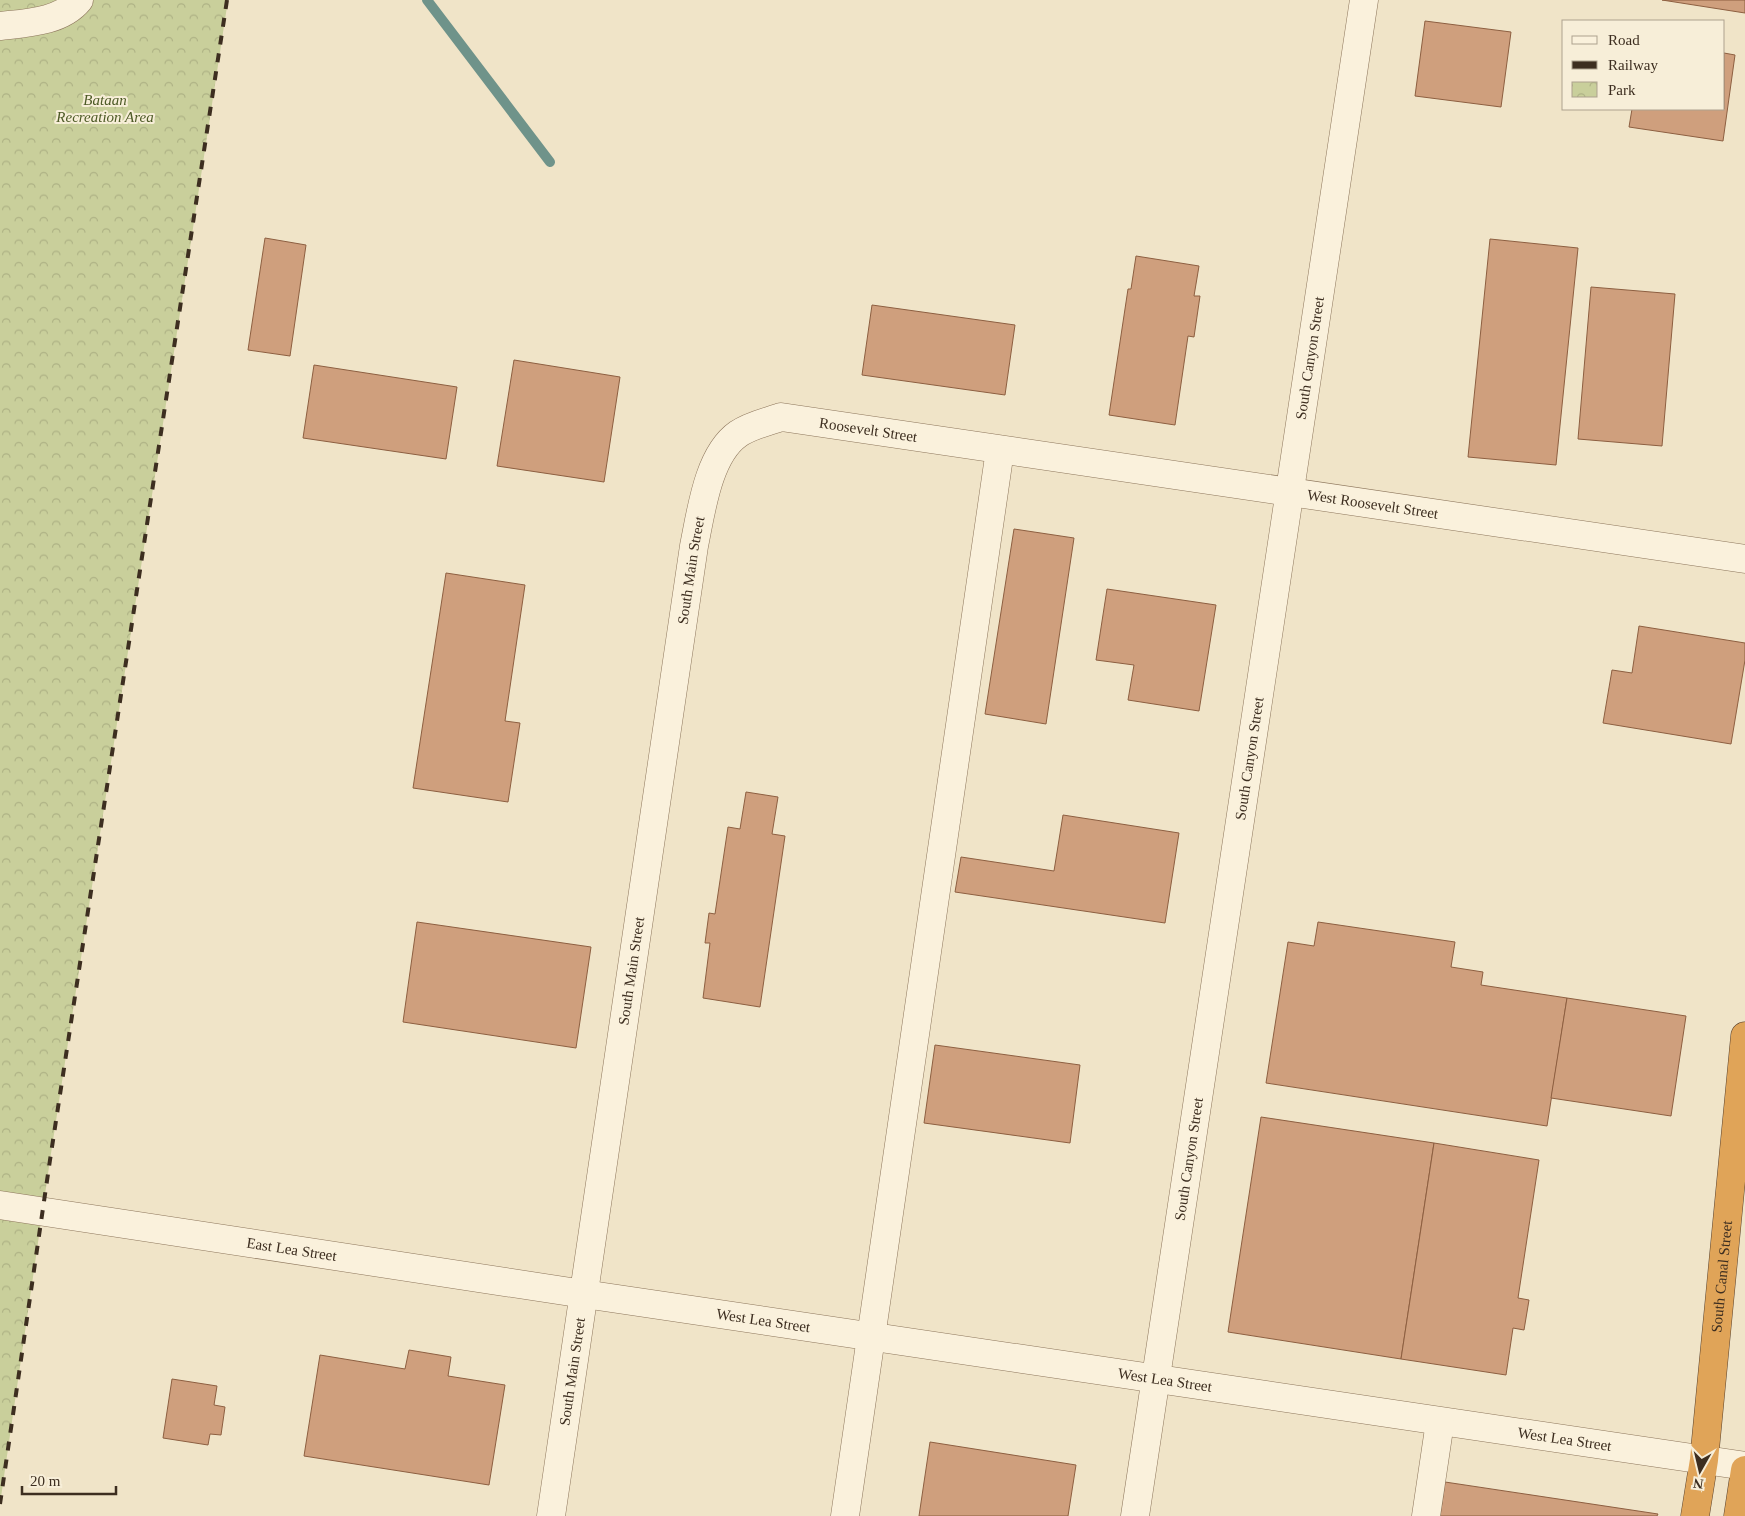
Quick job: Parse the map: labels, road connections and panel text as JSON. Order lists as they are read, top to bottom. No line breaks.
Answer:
{"streets":{"highway":["South Canal Street"],"street":["South Canyon Street","Roosevelt Street","West Roosevelt Street","South Main Street","East Lea Street","West Lea Street"]},"crossings":[["South Canyon Street","West Roosevelt Street"],["South Canyon Street","West Lea Street"],["Roosevelt Street","West Roosevelt Street"],["Roosevelt Street","South Main Street"],["South Main Street","East Lea Street"],["South Main Street","West Lea Street"],["East Lea Street","West Lea Street"],["South Canal Street","West Lea Street"]],"parks":["Bataan Recreation Area"],"legend":["Road","Railway","Park"],"scale_bar":"20 m","north":"bottom"}
